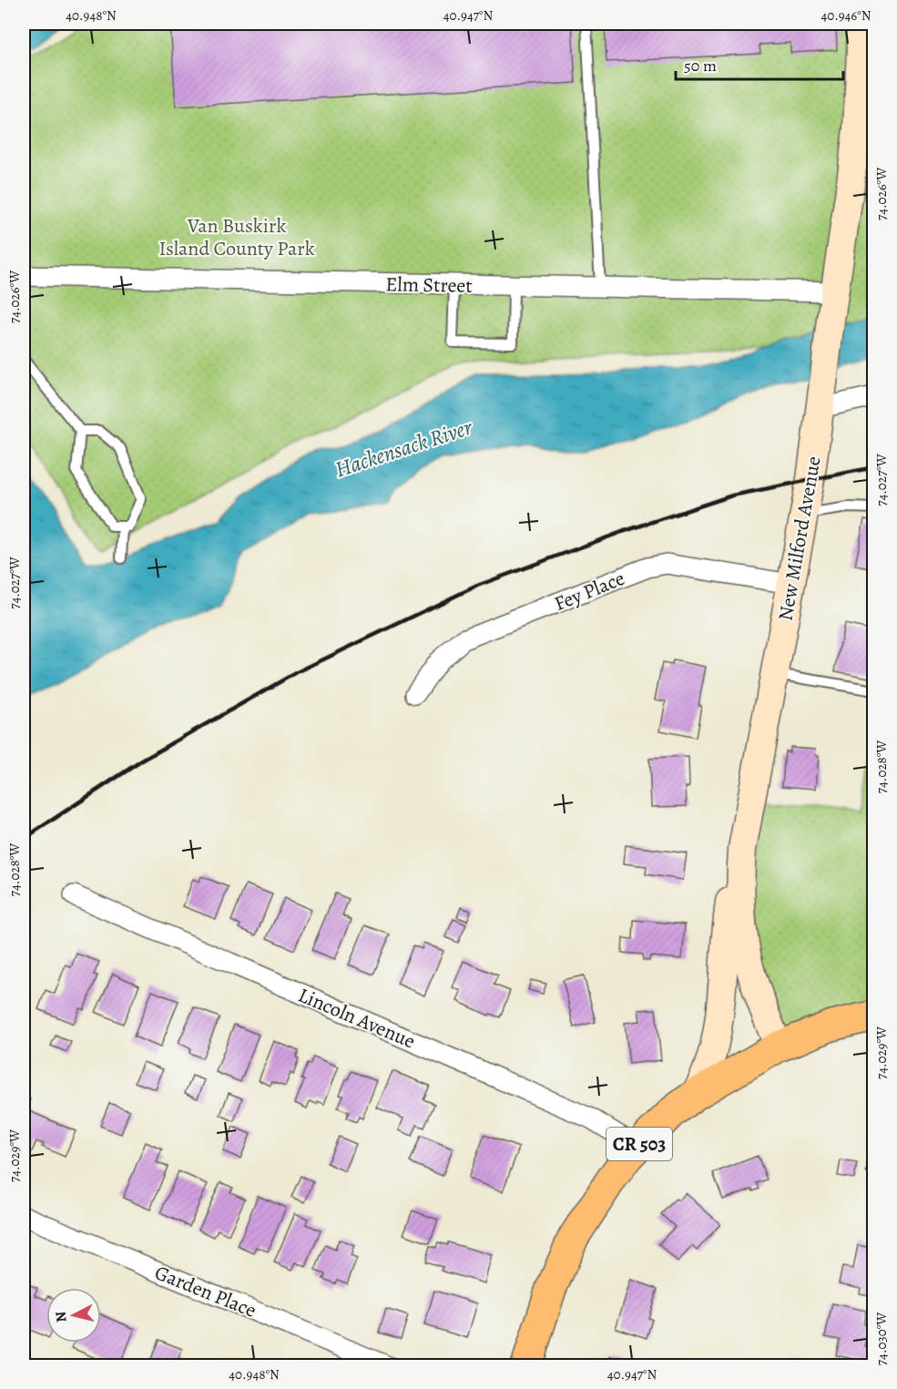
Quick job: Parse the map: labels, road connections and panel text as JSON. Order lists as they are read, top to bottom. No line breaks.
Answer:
{"streets":{"main road":["New Milford Avenue","CR 503"],"street":["Elm Street","Fey Place","Lincoln Avenue","Garden Place"]},"crossings":[["Elm Street","New Milford Avenue"],["New Milford Avenue","Fey Place"],["New Milford Avenue","CR 503"],["Lincoln Avenue","CR 503"]],"water":["Hackensack River"],"parks":["Van Buskirk Island County Park"],"scale_bar":"50 m","north":"left","coordinates":["40.948°N","40.947°N","40.946°N","74.026°W","74.027°W","74.028°W","74.029°W","74.030°W"]}
